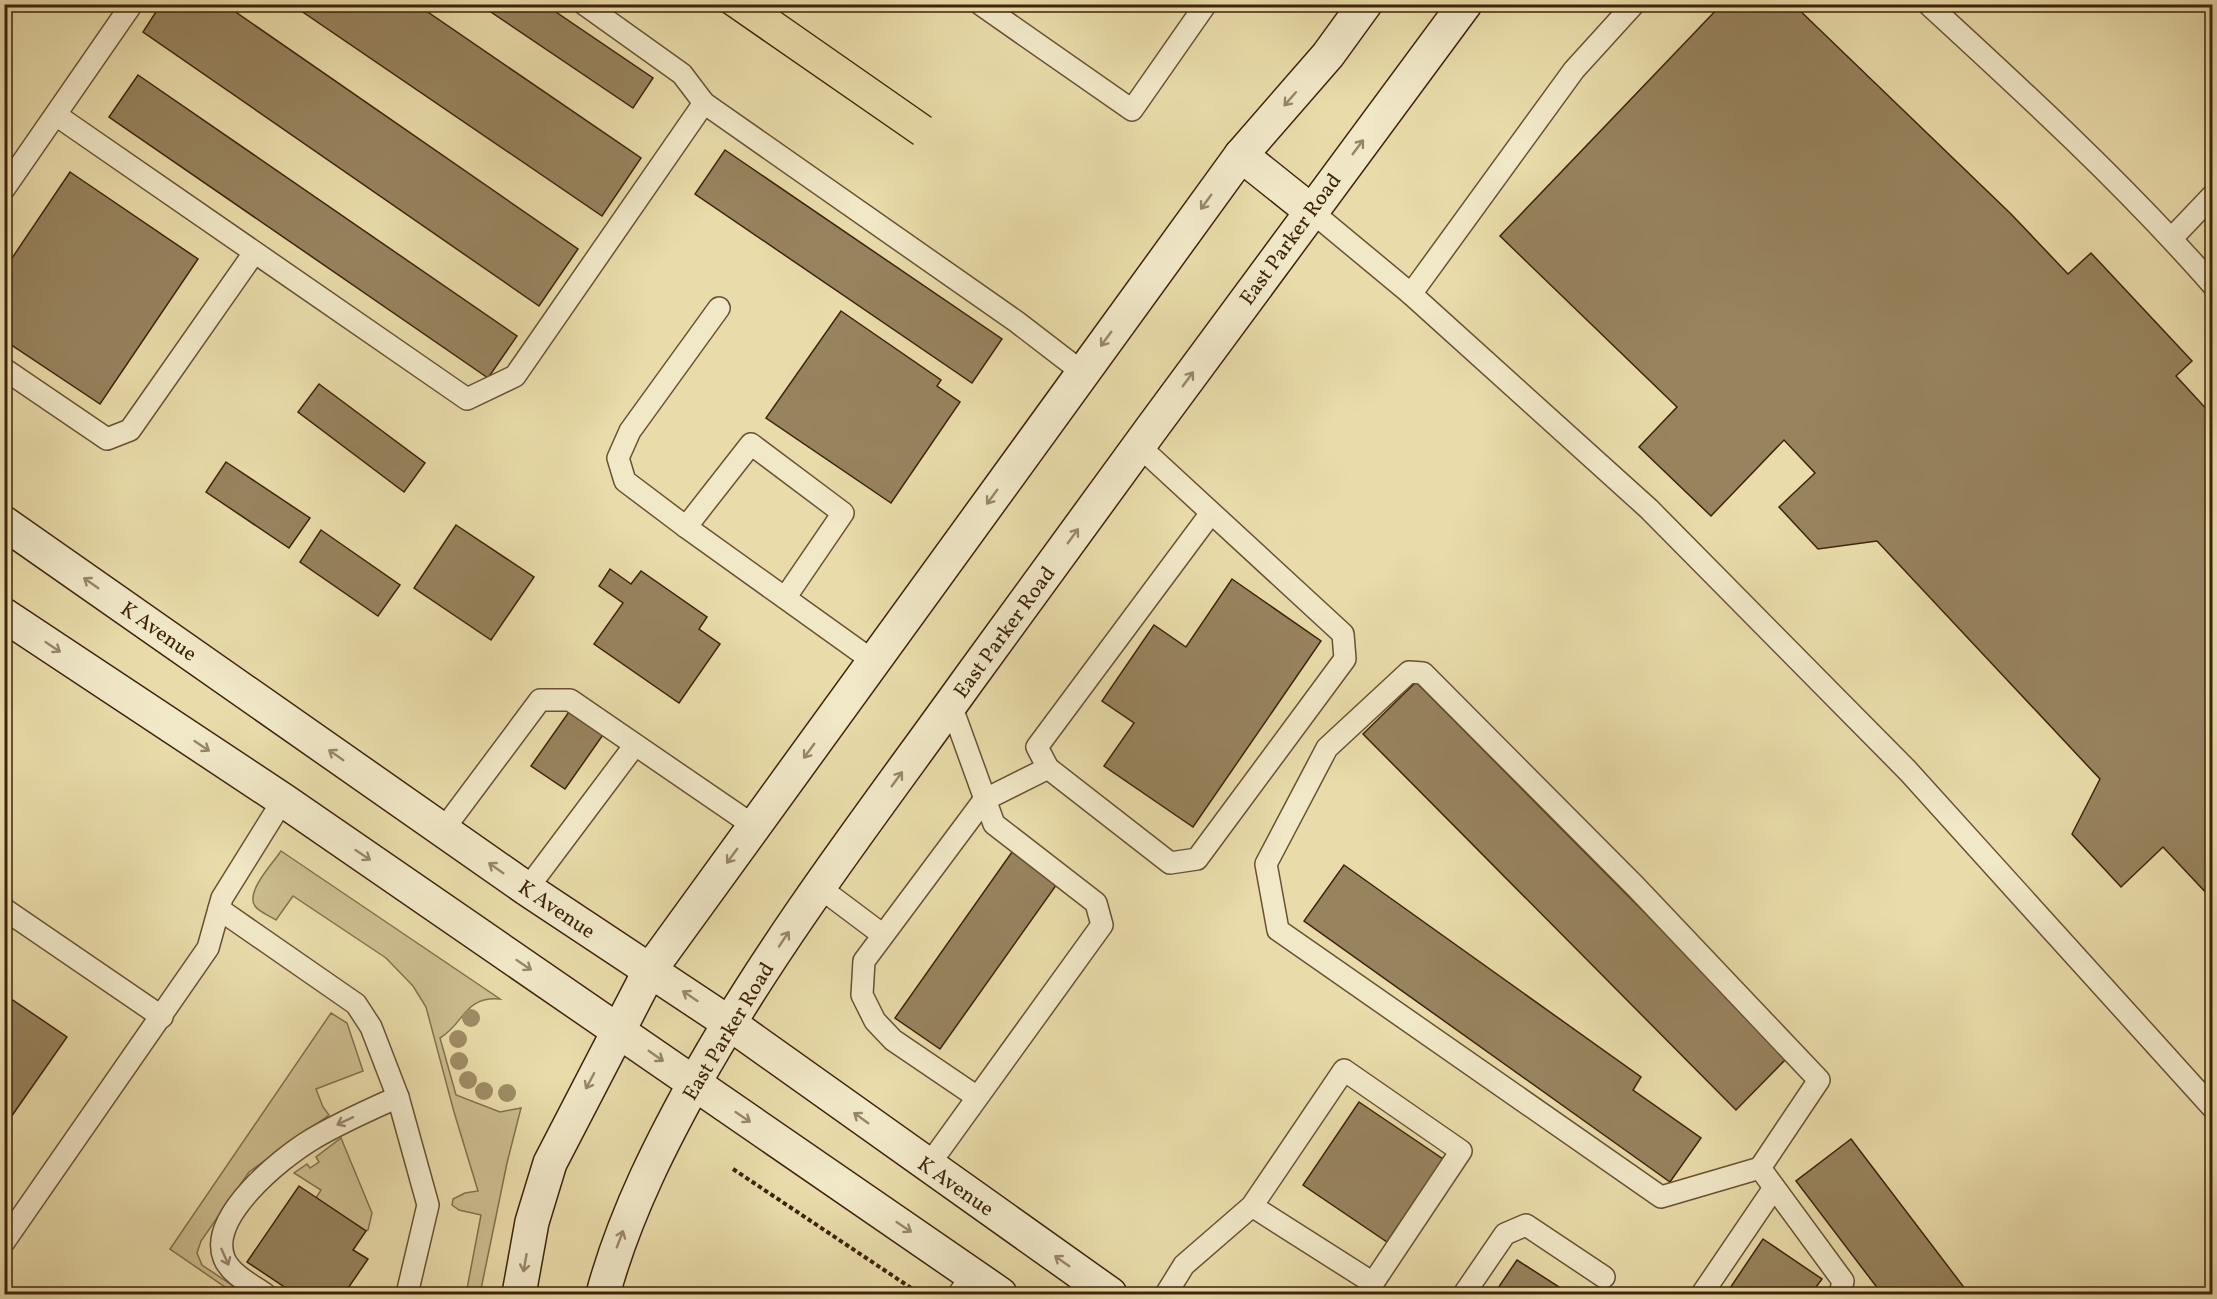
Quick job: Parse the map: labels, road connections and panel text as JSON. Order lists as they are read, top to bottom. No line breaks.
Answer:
{"streets":{"main road":["East Parker Road","K Avenue"]},"crossings":[["East Parker Road","K Avenue"]]}
